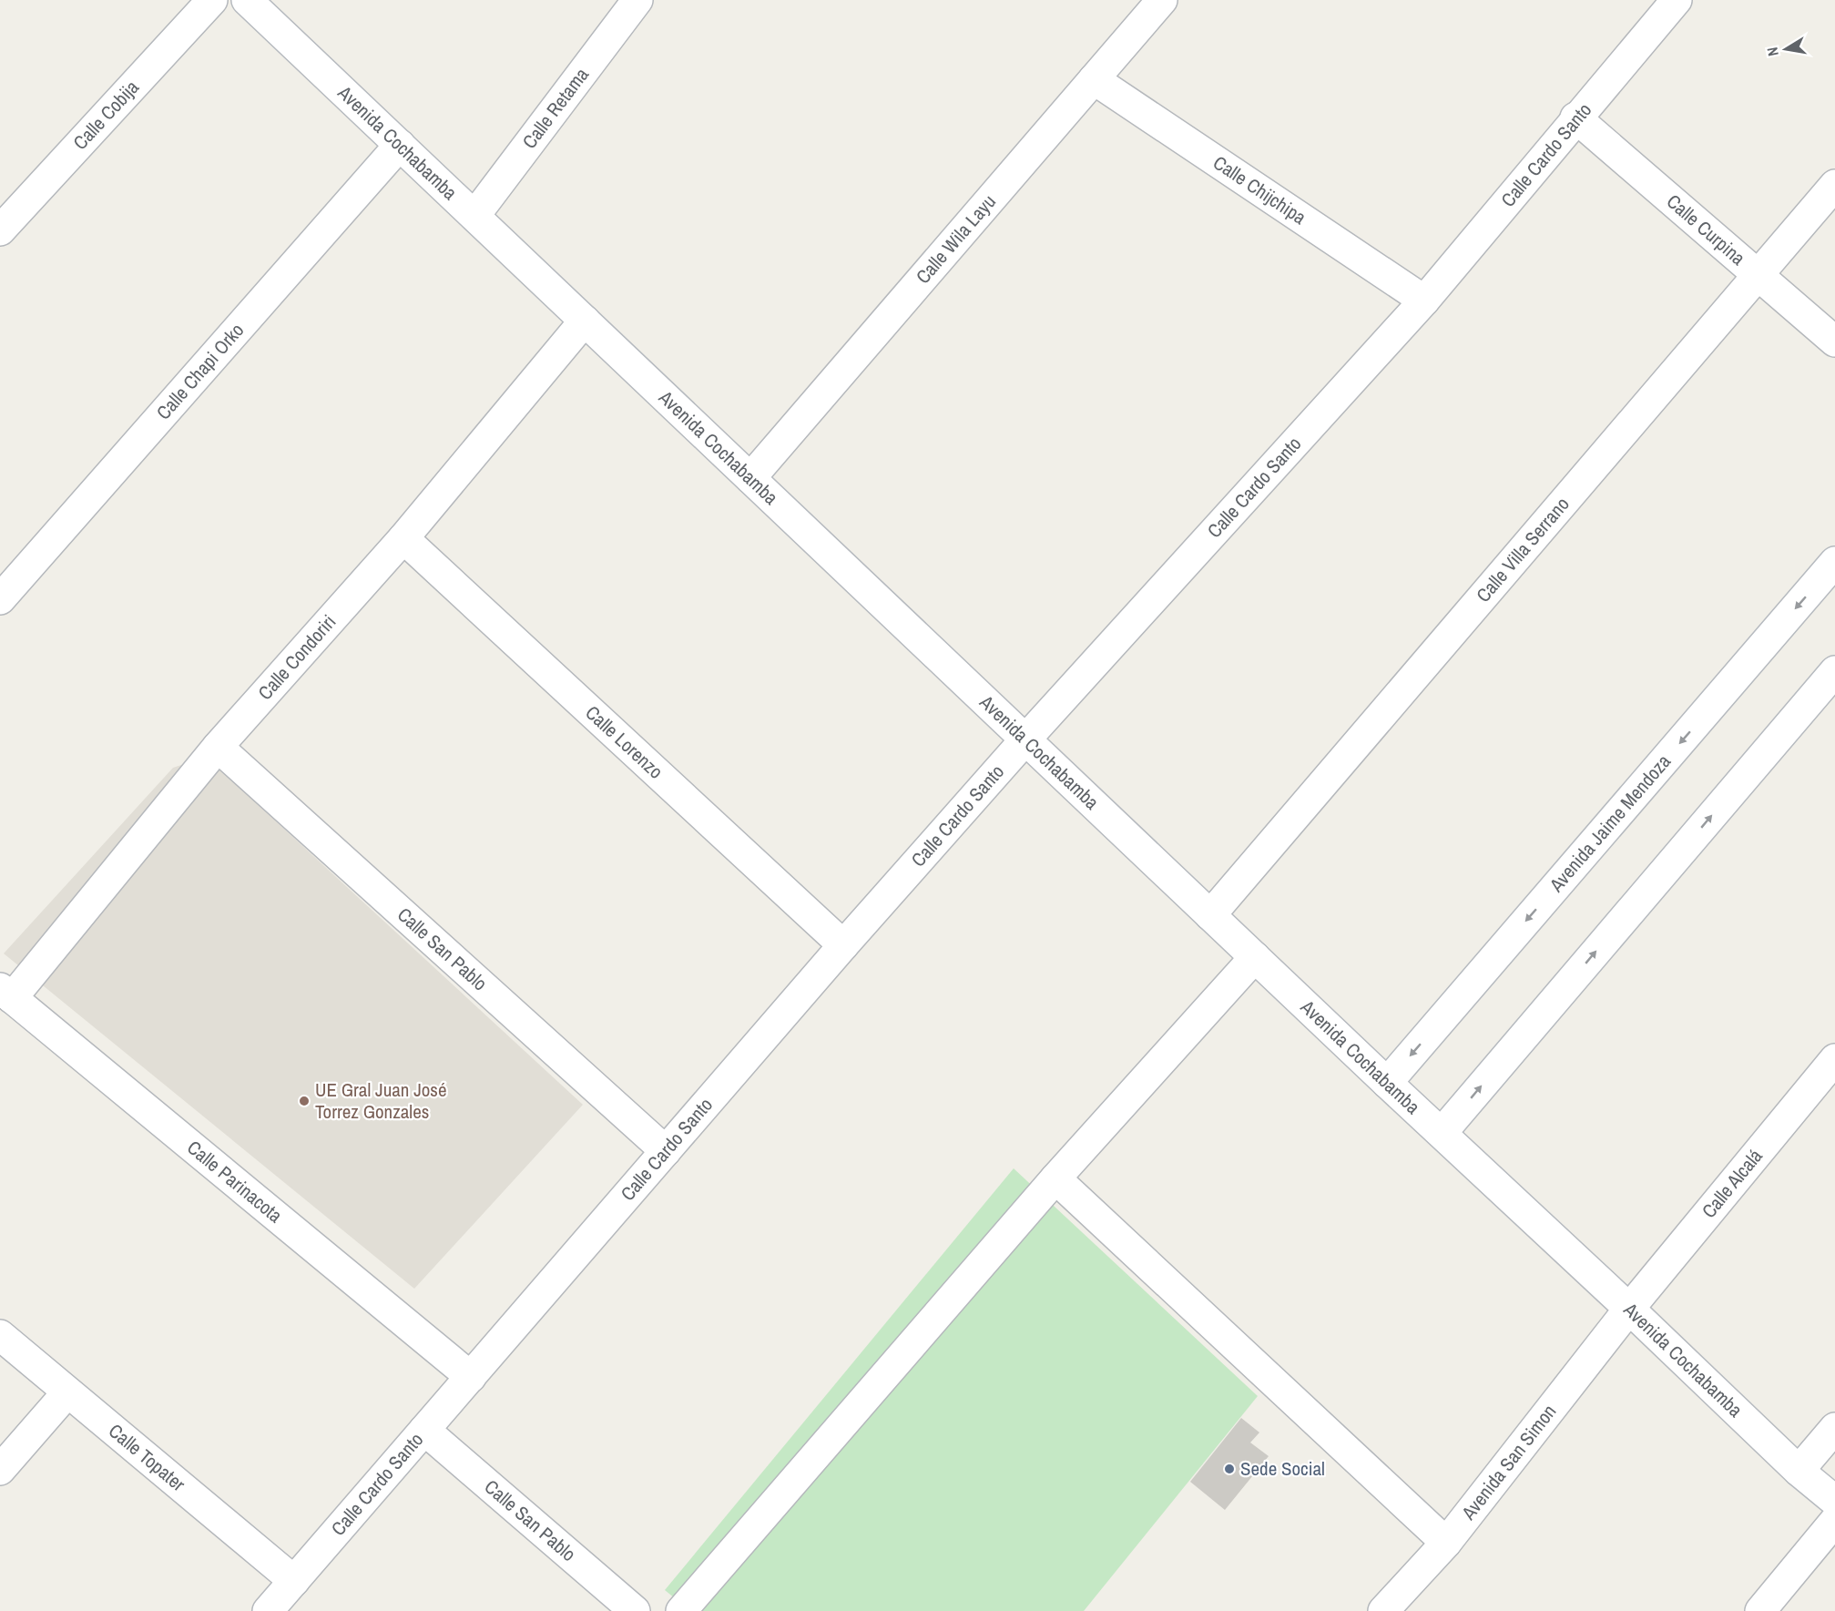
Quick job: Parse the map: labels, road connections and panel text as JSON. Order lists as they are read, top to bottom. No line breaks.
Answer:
{"streets":{"street":["Calle Retama","Calle Cobija","Avenida Cochabamba","Calle Cardo Santo","Calle Chijchipa","Calle Curpina","Calle Wila Layu","Calle Chapi Orko","Calle Villa Serrano","Calle Condoriri","Calle Lorenzo","Avenida Jaime Mendoza","Calle San Pablo","Calle Parinacota","Calle Alcalá","Calle Topater","Avenida San Simon"]},"crossings":[["Calle Retama","Avenida Cochabamba"],["Avenida Cochabamba","Calle Cardo Santo"],["Avenida Cochabamba","Calle Wila Layu"],["Avenida Cochabamba","Calle Chapi Orko"],["Avenida Cochabamba","Calle Villa Serrano"],["Avenida Cochabamba","Calle Condoriri"],["Avenida Cochabamba","Avenida Jaime Mendoza"],["Avenida Cochabamba","Calle Alcalá"],["Avenida Cochabamba","Avenida San Simon"],["Calle Cardo Santo","Calle Chijchipa"],["Calle Cardo Santo","Calle Curpina"],["Calle Cardo Santo","Calle Lorenzo"],["Calle Cardo Santo","Calle San Pablo"],["Calle Cardo Santo","Calle Parinacota"],["Calle Cardo Santo","Calle Topater"],["Calle Chijchipa","Calle Wila Layu"],["Calle Curpina","Calle Villa Serrano"],["Calle Condoriri","Calle Lorenzo"],["Calle Condoriri","Calle San Pablo"],["Calle Condoriri","Calle Parinacota"],["Calle Alcalá","Avenida San Simon"]],"places":["UE Gral Juan José Torrez Gonzales","Sede Social"],"north":"left"}
